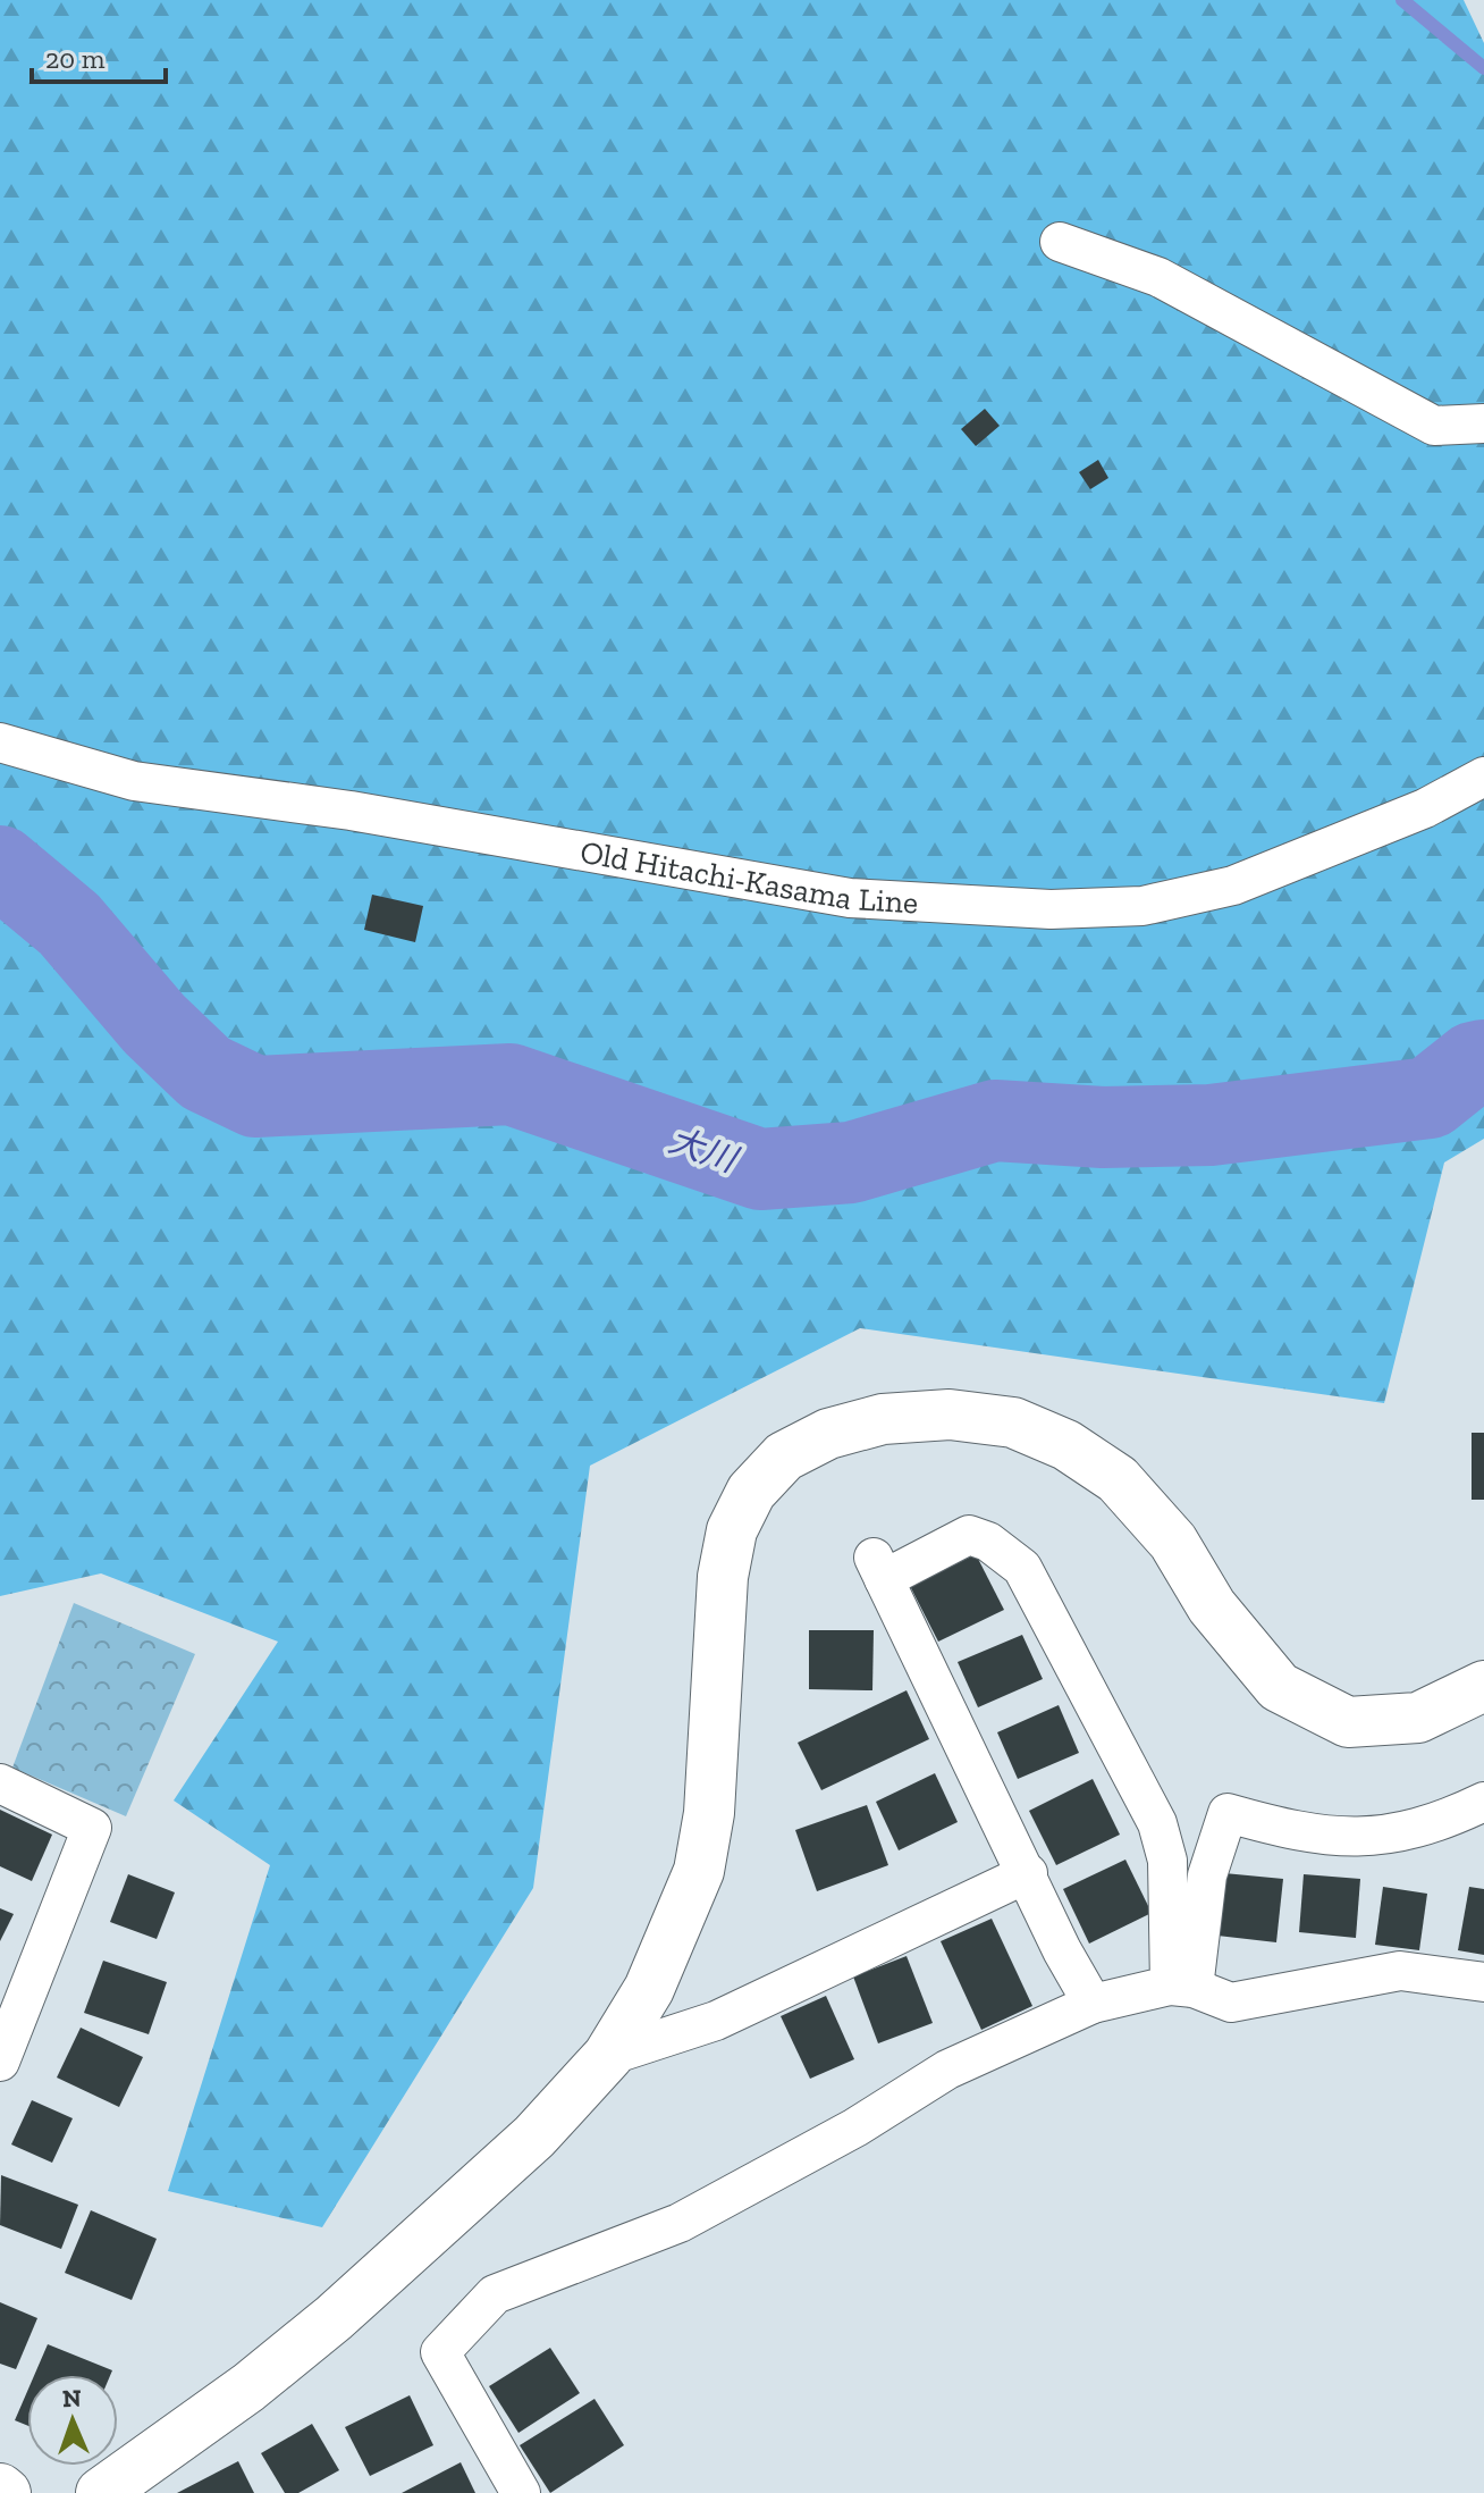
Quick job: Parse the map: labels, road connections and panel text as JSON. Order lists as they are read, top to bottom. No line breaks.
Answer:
{"streets":{"street":["Old Hitachi-Kasama Line"]},"water":["大川"],"scale_bar":"20 m","north":"top"}
